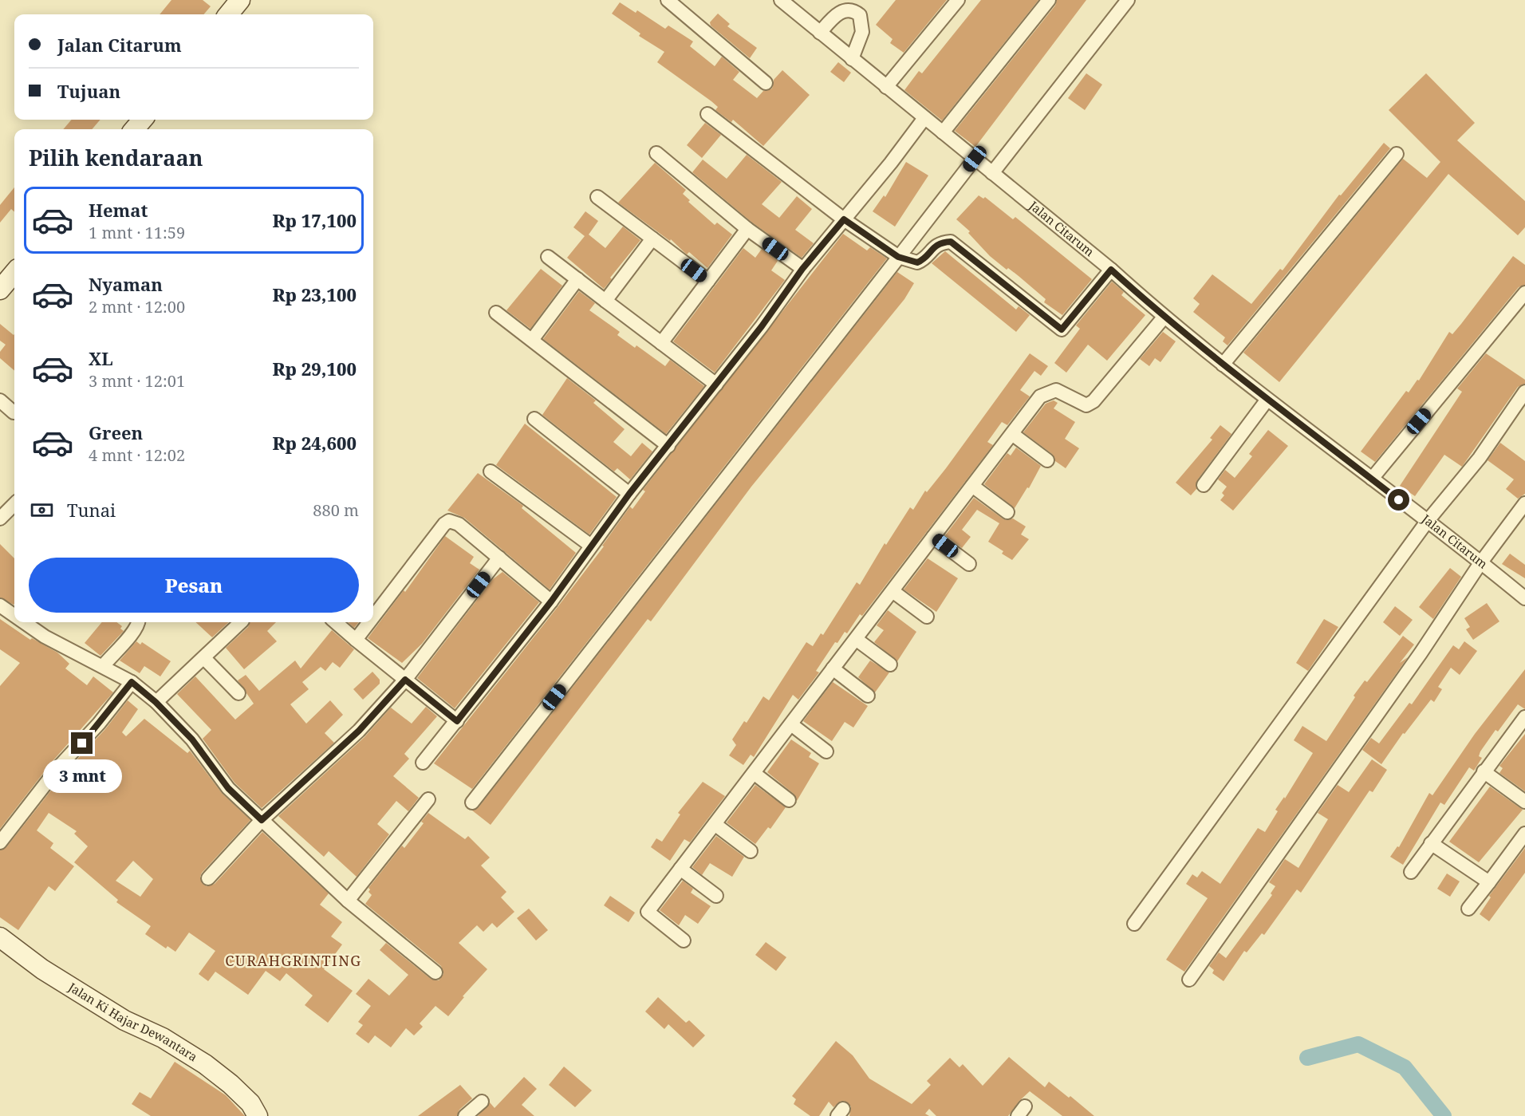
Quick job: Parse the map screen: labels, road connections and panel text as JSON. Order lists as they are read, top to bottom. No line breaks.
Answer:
{"streets":{"main road":["Jalan Ki Hajar Dewantara"],"street":["Jalan Citarum"]},"districts":["CURAHGRINTING"],"page":{"banner":["Jalan Citarum","Tujuan"],"heading":"Pilih kendaraan","list":[{"name":"Hemat","note":"1 mnt · 11:59","value":"Rp 17,100"},{"name":"Nyaman","note":"2 mnt · 12:00","value":"Rp 23,100"},{"name":"XL","note":"3 mnt · 12:01","value":"Rp 29,100"},{"name":"Green","note":"4 mnt · 12:02","value":"Rp 24,600"}],"pay":["Tunai","880 m"],"buttons":"Pesan","bubble":"3 mnt"}}
